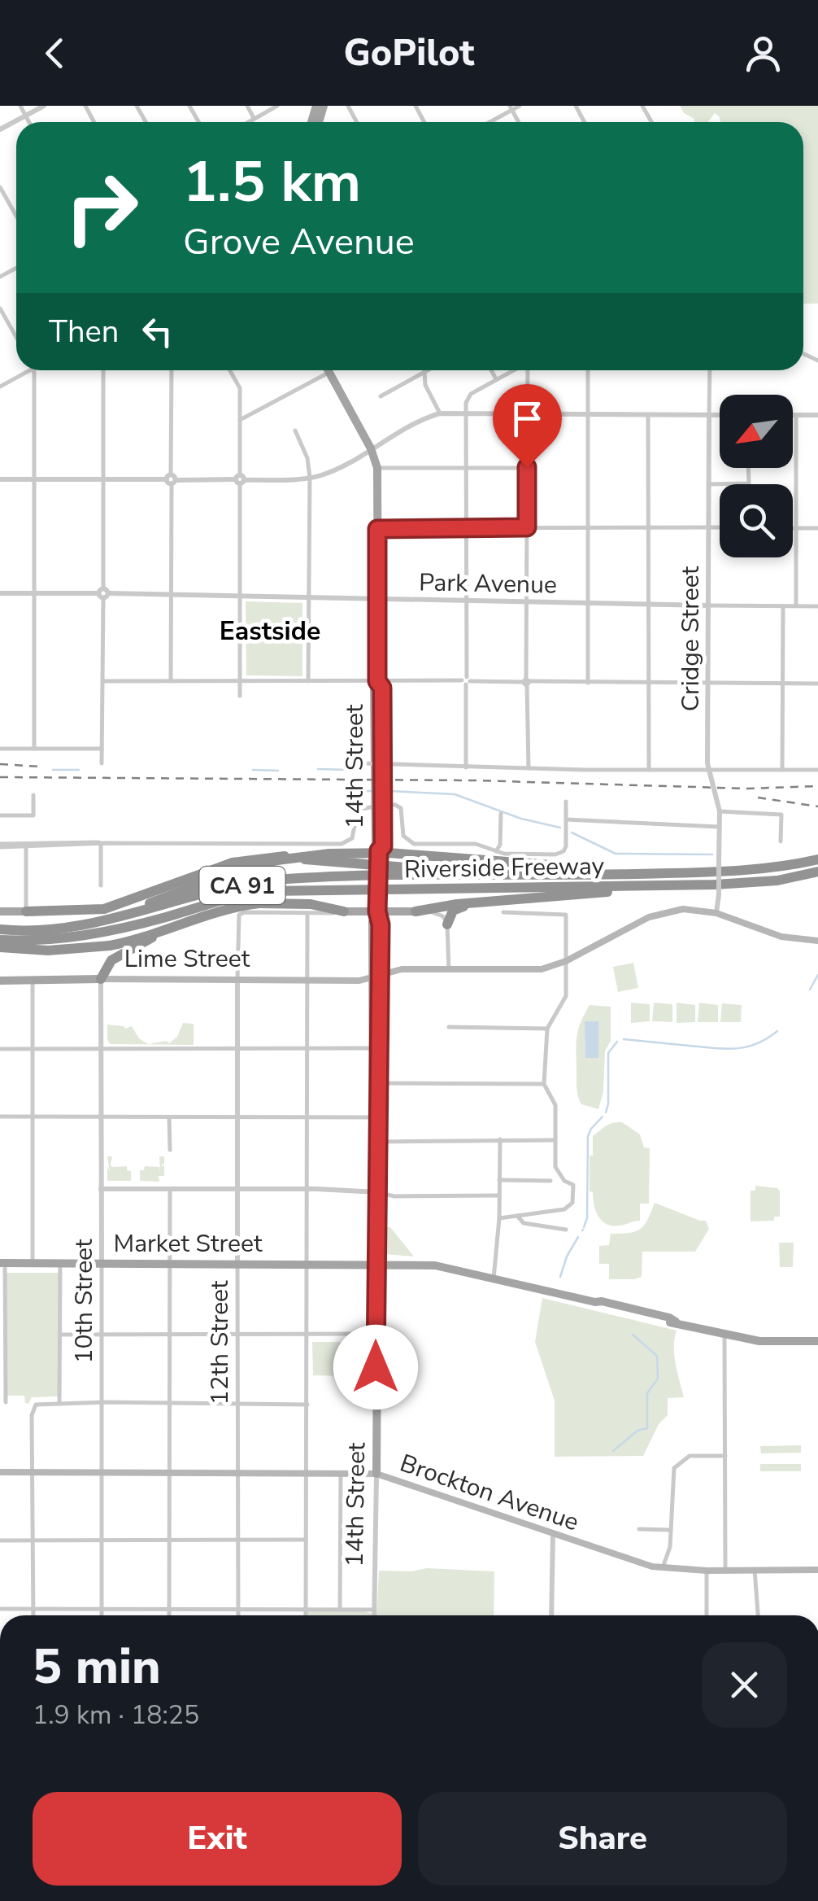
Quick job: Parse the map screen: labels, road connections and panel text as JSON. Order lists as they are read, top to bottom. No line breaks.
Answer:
{"streets":{"highway":["Riverside Freeway","CA 91"],"main road":["14th Street","Lime Street","Market Street","Brockton Avenue"],"street":["Park Avenue","Cridge Street","10th Street","12th Street"]},"crossings":[["Park Avenue","Cridge Street"],["Park Avenue","14th Street"],["Cridge Street","Lime Street"],["14th Street","Lime Street"],["14th Street","Market Street"],["14th Street","Brockton Avenue"],["Lime Street","10th Street"],["Lime Street","12th Street"],["Market Street","10th Street"],["Market Street","12th Street"],["10th Street","Brockton Avenue"],["12th Street","Brockton Avenue"]],"districts":["Eastside"],"north":"bottom left","page":{"header":"GoPilot","turn":["1.5 km","Grove Avenue"],"then":"Then","heading":["5 min","1.9 km · 18:25"],"buttons":["Exit","Share"]}}
